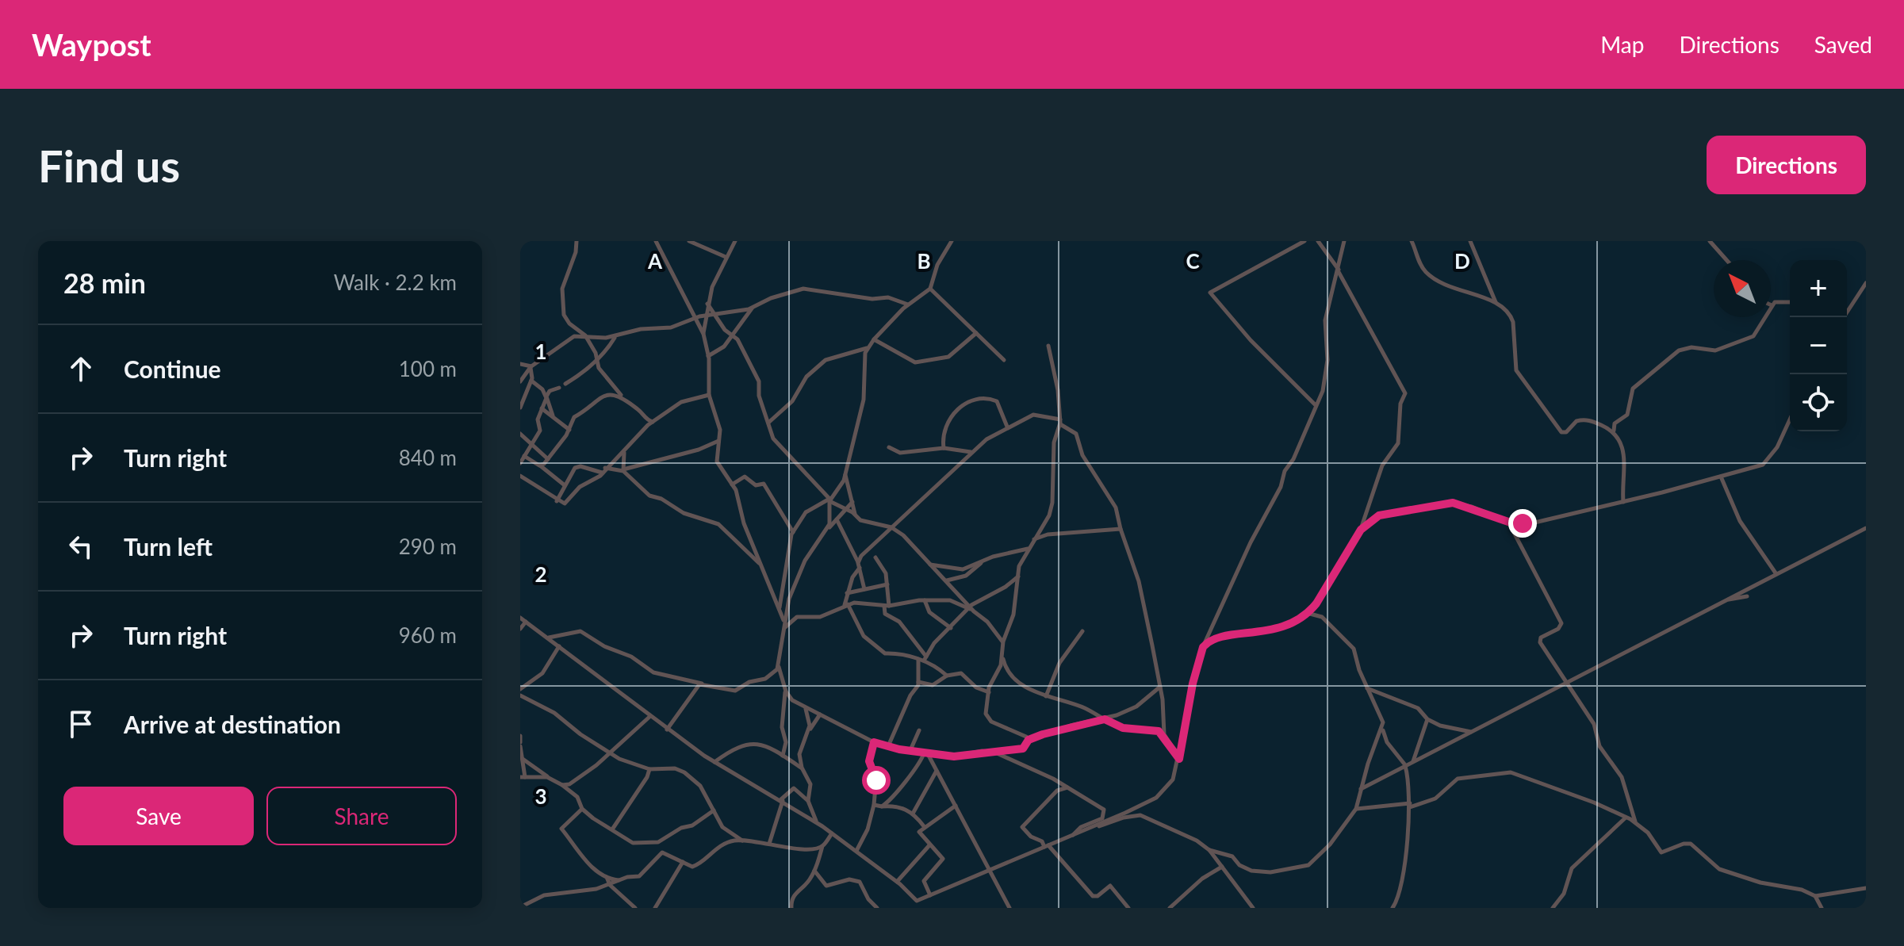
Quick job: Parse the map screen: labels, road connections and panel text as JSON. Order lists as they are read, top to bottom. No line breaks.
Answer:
{"north":"top left","page":{"header":"Waypost","nav":["Map","Directions","Saved"],"buttons":["Directions",["Save","Share"]],"title":"Find us","heading":["28 min","Walk · 2.2 km"],"map_buttons":["+","−"],"list":[["Continue","100 m"],["Turn right","840 m"],["Turn left","290 m"],["Turn right","960 m"],"Arrive at destination"]},"grid":{"columns":["A","B","C","D"],"rows":["1","2","3"]}}
